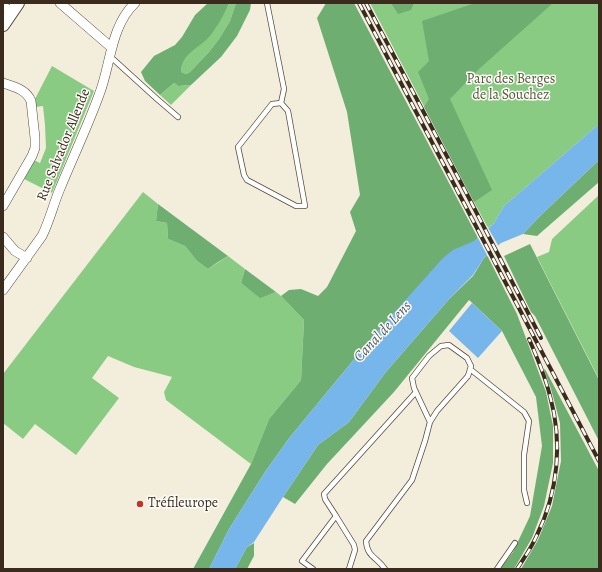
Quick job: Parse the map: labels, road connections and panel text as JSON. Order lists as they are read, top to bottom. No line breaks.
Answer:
{"streets":{"street":["Rue Salvador Allende"]},"water":["Canal de Lens"],"parks":["Parc des Berges de la Souchez"],"places":["Tréfileurope"]}
